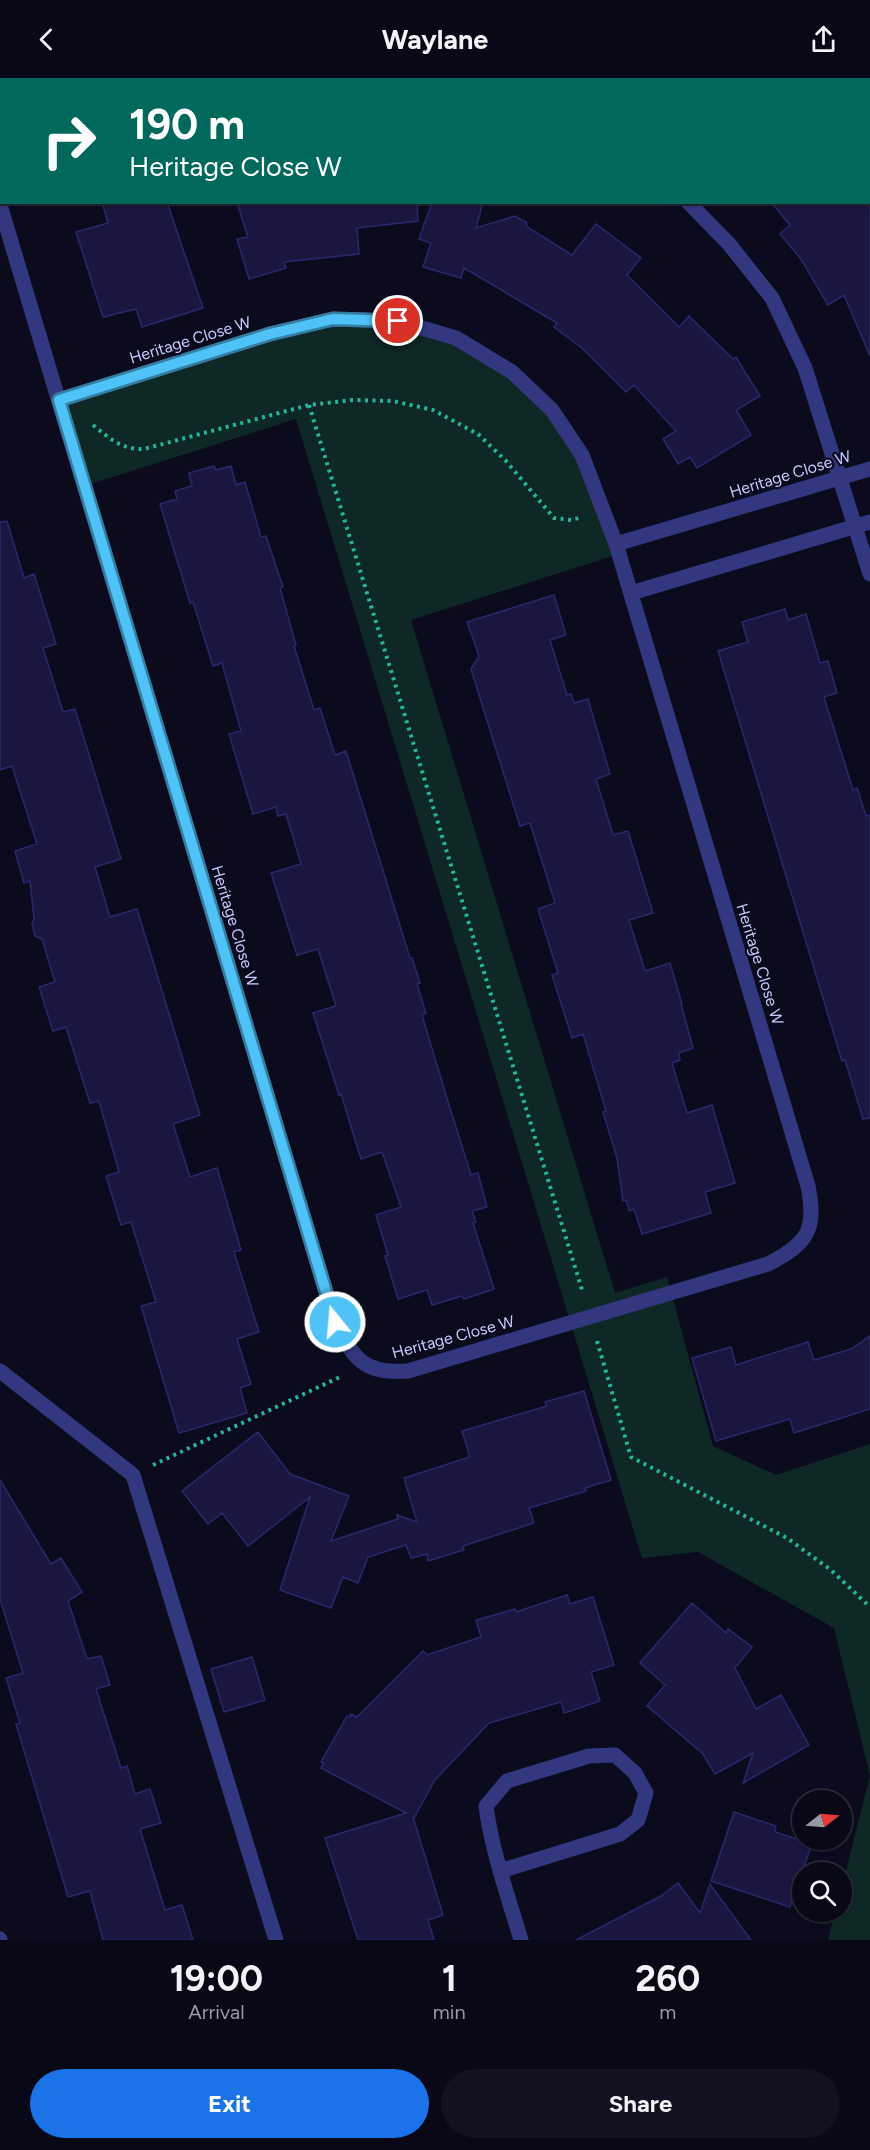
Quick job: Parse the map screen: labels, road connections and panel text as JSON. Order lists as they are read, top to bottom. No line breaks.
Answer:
{"streets":{"street":["Heritage Close W"]},"north":"right","page":{"header":"Waylane","turn":["190 m","Heritage Close W"],"eta":["19:00","Arrival","1","min","260","m"],"buttons":["Exit","Share"]}}
